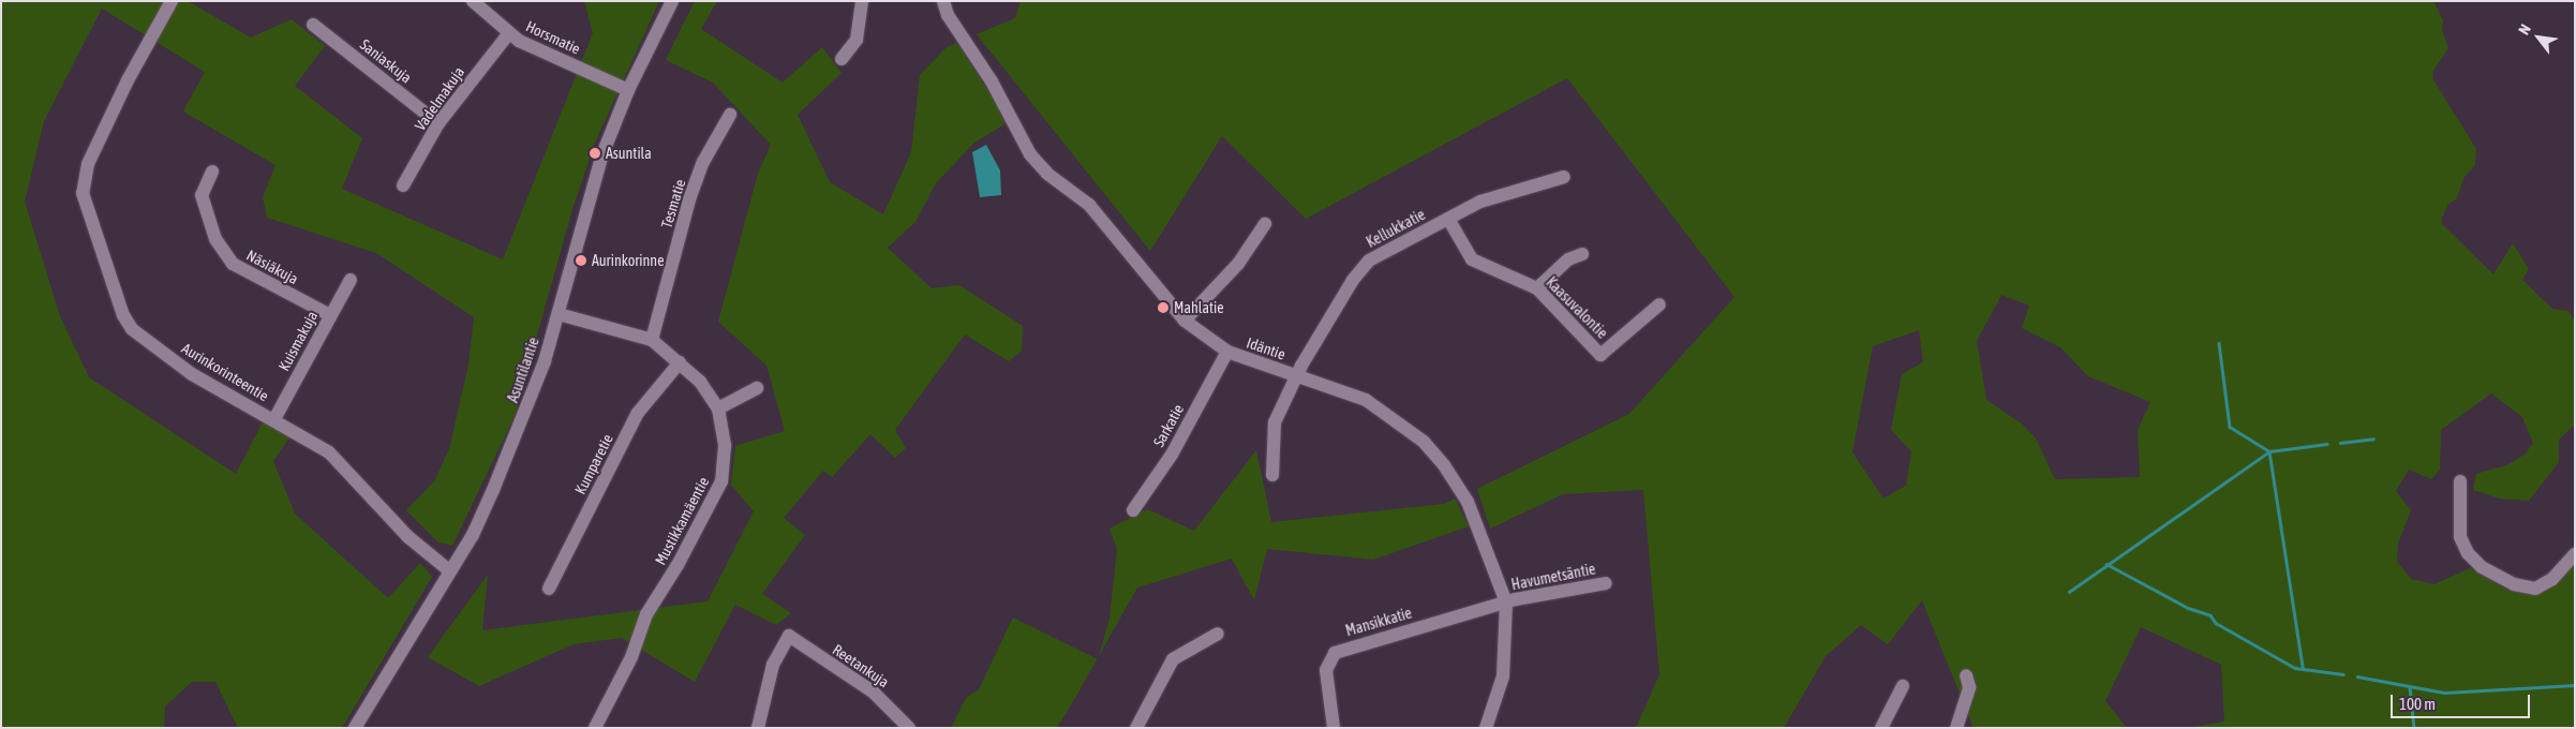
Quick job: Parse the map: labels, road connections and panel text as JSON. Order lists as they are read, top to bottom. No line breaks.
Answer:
{"streets":{"street":["Horsmatie","Saniaskuja","Vadelmakuja","Tesmatie","Kellukkatie","Näsiäkuja","Kaasuvalontie","Kuismakuja","Idäntie","Asuntilantie","Aurinkorinteentie","Sarkatie","Kumparetie","Mustikkamäentie","Havumetsäntie","Mansikkatie","Reetankuja"]},"crossings":[["Horsmatie","Vadelmakuja"],["Horsmatie","Asuntilantie"],["Saniaskuja","Vadelmakuja"],["Tesmatie","Mustikkamäentie"],["Kellukkatie","Kaasuvalontie"],["Kellukkatie","Idäntie"],["Näsiäkuja","Kuismakuja"],["Kuismakuja","Aurinkorinteentie"],["Idäntie","Sarkatie"],["Idäntie","Havumetsäntie"],["Idäntie","Mansikkatie"],["Asuntilantie","Aurinkorinteentie"],["Asuntilantie","Mustikkamäentie"],["Kumparetie","Mustikkamäentie"],["Havumetsäntie","Mansikkatie"]],"places":["Asuntila","Aurinkorinne","Mahlatie"],"scale_bar":"100 m","north":"top left"}
